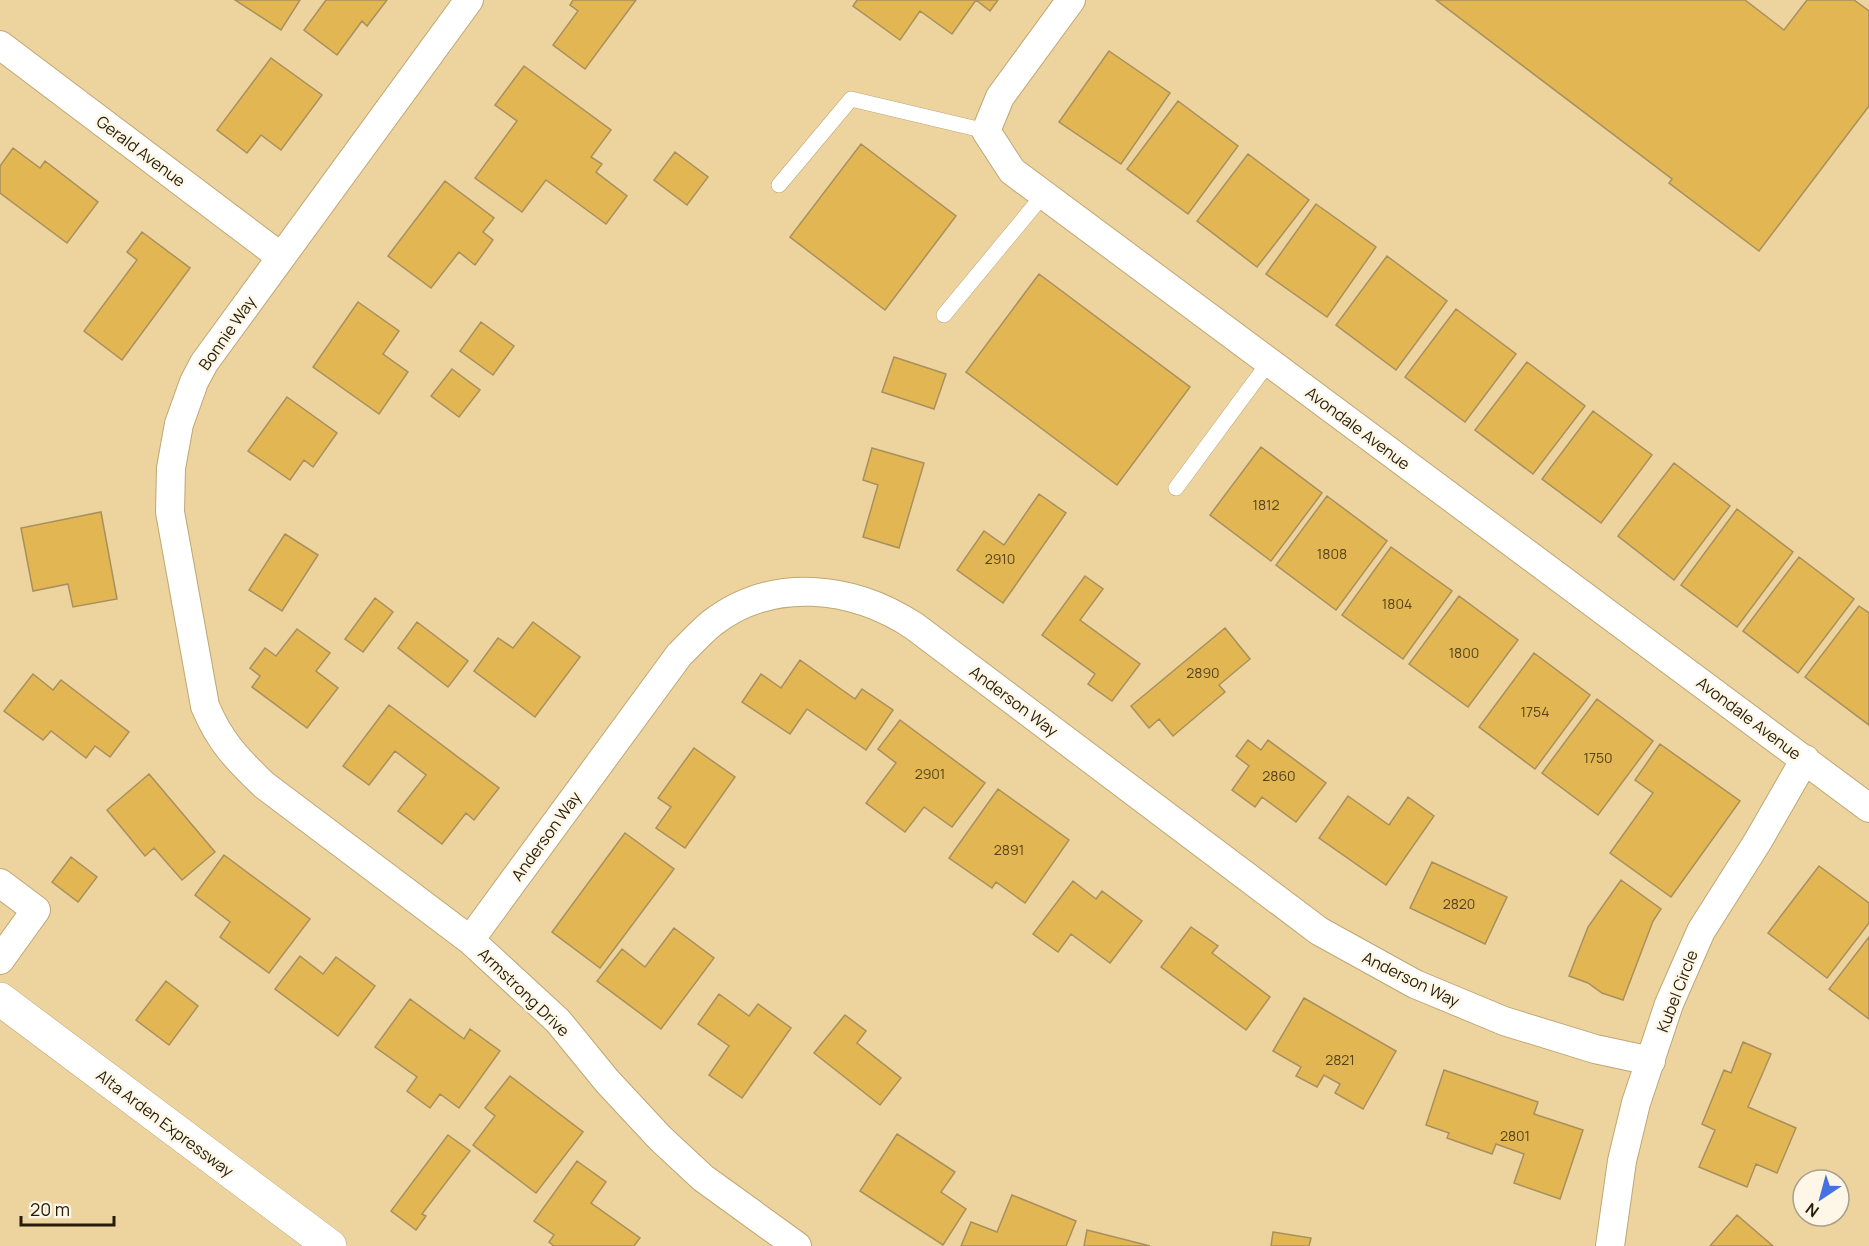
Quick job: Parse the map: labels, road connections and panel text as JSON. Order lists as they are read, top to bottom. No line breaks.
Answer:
{"streets":{"main road":["Alta Arden Expressway"],"street":["Gerald Avenue","Bonnie Way","Avondale Avenue","Anderson Way","Kubel Circle","Armstrong Drive"]},"crossings":[["Gerald Avenue","Bonnie Way"],["Bonnie Way","Armstrong Drive"],["Avondale Avenue","Kubel Circle"],["Anderson Way","Kubel Circle"],["Anderson Way","Armstrong Drive"]],"house_numbers":["1812","1808","2910","1804","1800","2890","1754","1750","2901","2860","2891","2820","2821","2801"],"scale_bar":"20 m","north":"bottom left"}
